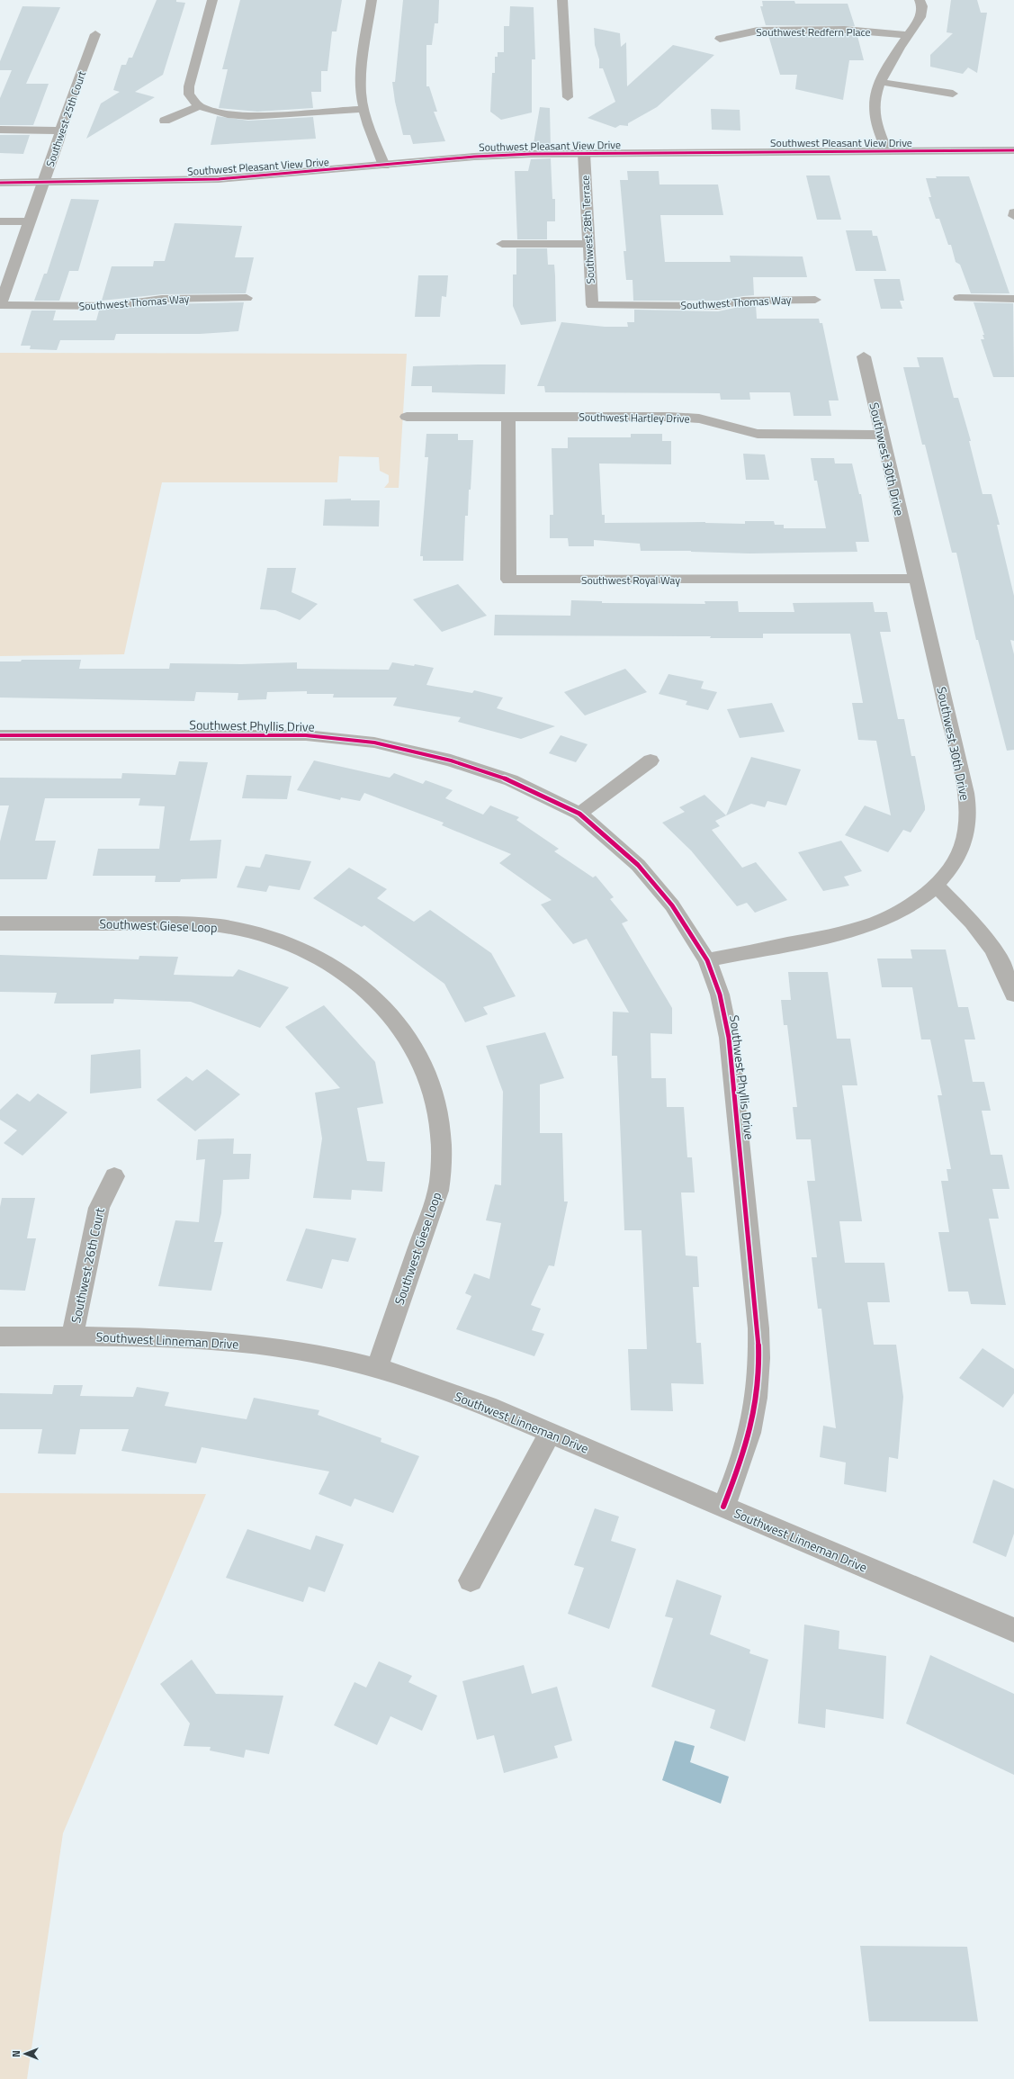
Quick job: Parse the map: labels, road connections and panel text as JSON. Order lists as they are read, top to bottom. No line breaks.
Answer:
{"streets":{"main road":["Southwest Pleasant View Drive"],"street":["Southwest Redfern Place","Southwest 25th Court","Southwest 28th Terrace","Southwest Thomas Way","Southwest Hartley Drive","Southwest 30th Drive","Southwest Royal Way","Southwest Phyllis Drive","Southwest Giese Loop","Southwest 26th Court","Southwest Linneman Drive"]},"crossings":[["Southwest 25th Court","Southwest Pleasant View Drive"],["Southwest 25th Court","Southwest Thomas Way"],["Southwest Pleasant View Drive","Southwest 28th Terrace"],["Southwest 28th Terrace","Southwest Thomas Way"],["Southwest Hartley Drive","Southwest 30th Drive"],["Southwest Hartley Drive","Southwest Royal Way"],["Southwest 30th Drive","Southwest Royal Way"],["Southwest 30th Drive","Southwest Phyllis Drive"],["Southwest Phyllis Drive","Southwest Linneman Drive"],["Southwest Giese Loop","Southwest Linneman Drive"],["Southwest 26th Court","Southwest Linneman Drive"]],"north":"left"}
